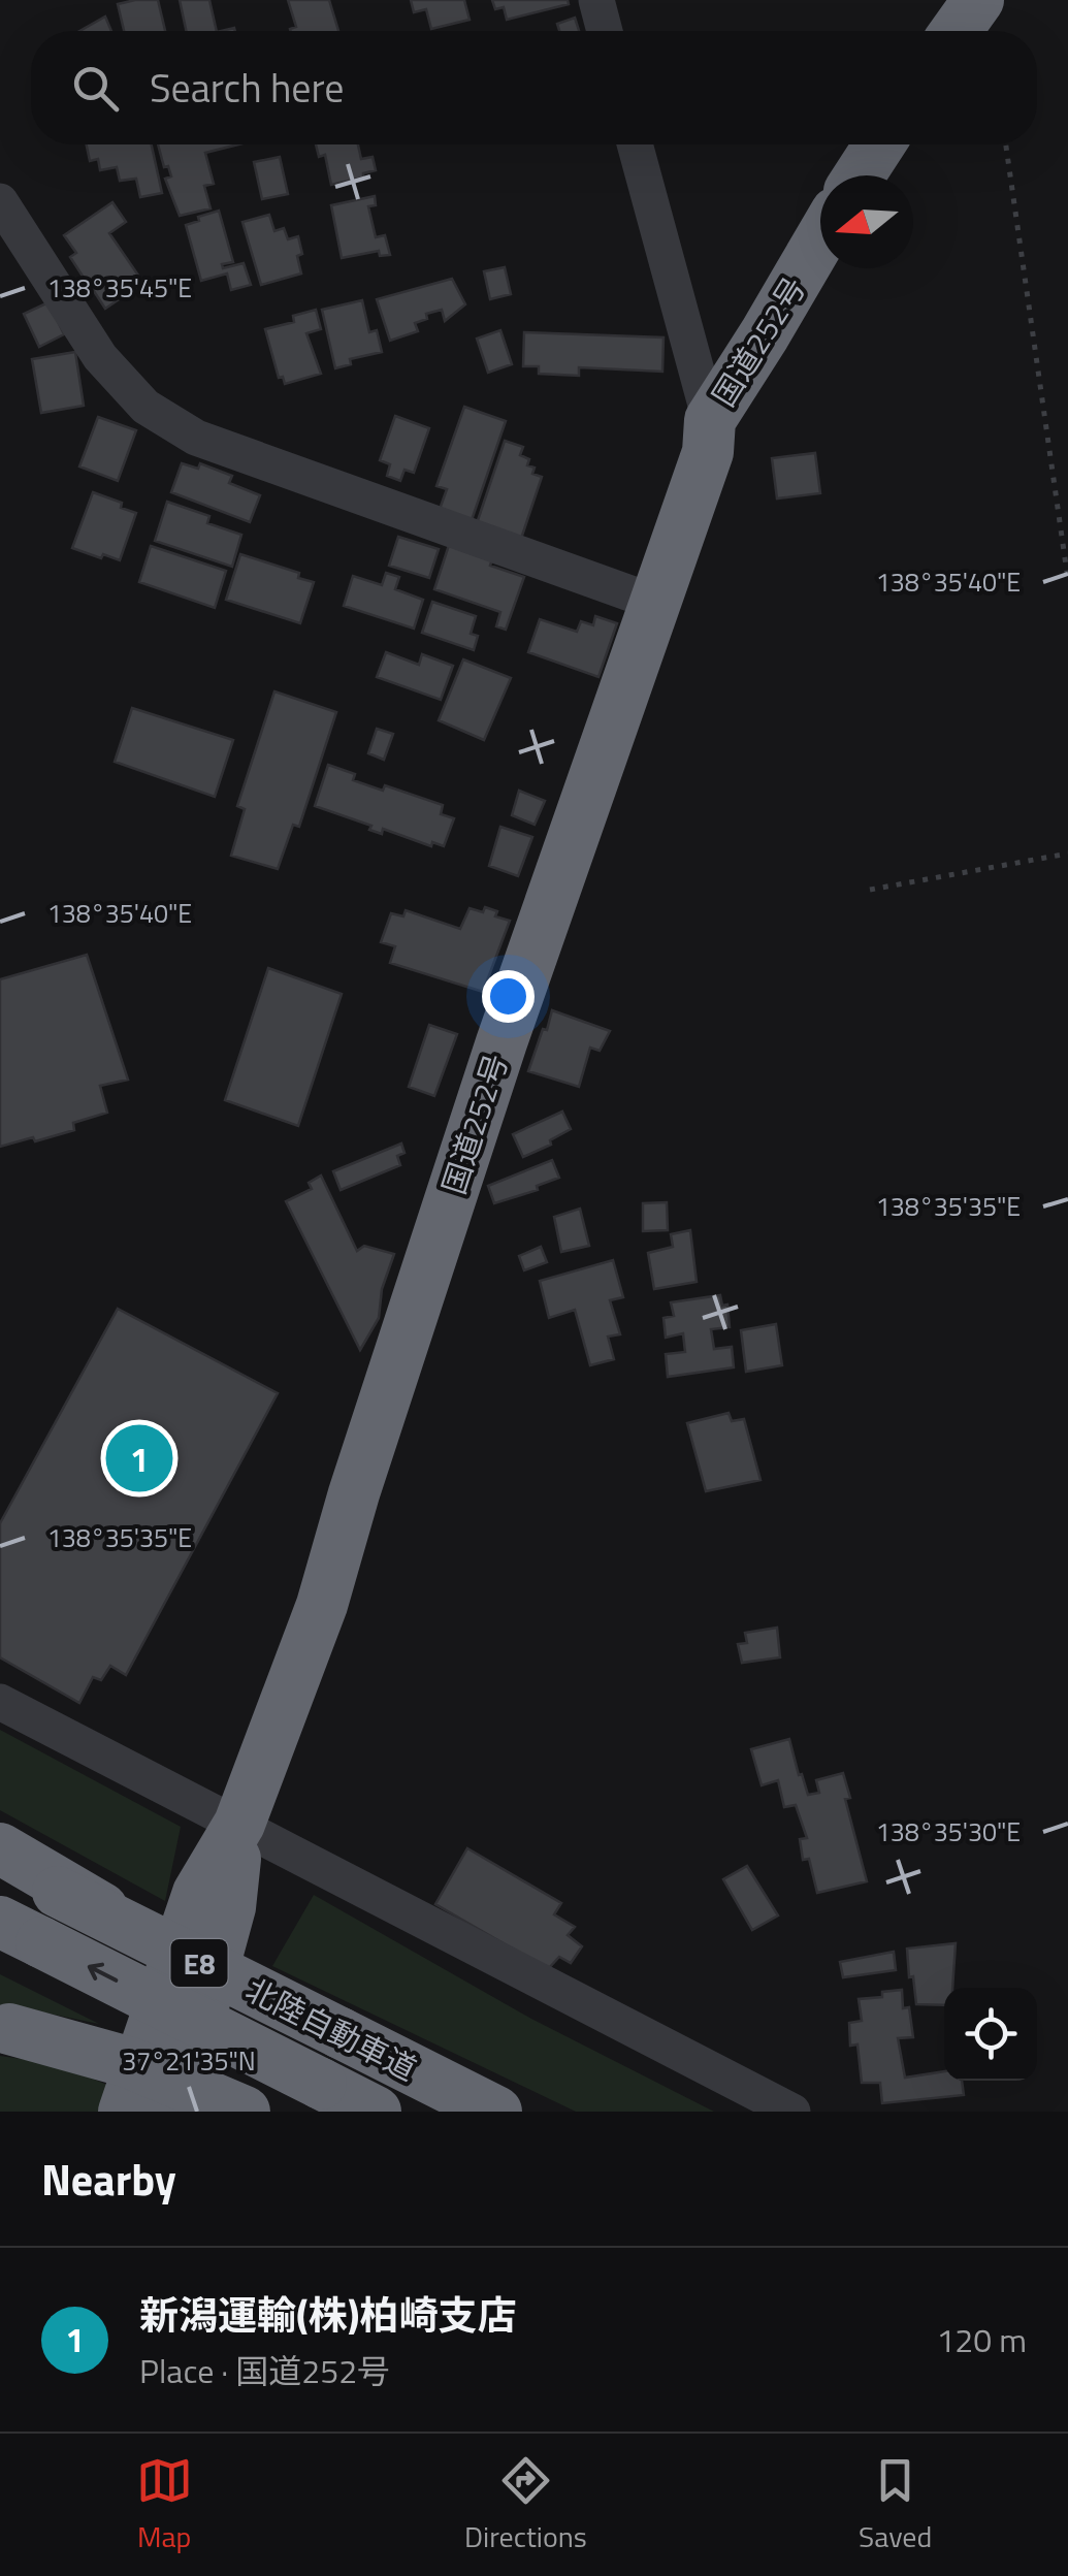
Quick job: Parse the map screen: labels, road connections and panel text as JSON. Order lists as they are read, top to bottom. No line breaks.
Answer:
{"streets":{"highway":["国道252号","E8","北陸自動車道"]},"north":"left","page":{"search":"Search here","pins":"1","heading":"Nearby","list":[{"mark":"1","name":"新潟運輸(株)柏崎支店","note":"Place · 国道252号","value":"120 m"}],"nav":["Map","Directions","Saved"]},"coordinates":["138°35'45\"E","138°35'40\"E","138°35'35\"E","138°35'30\"E","37°21'35\"N"]}
